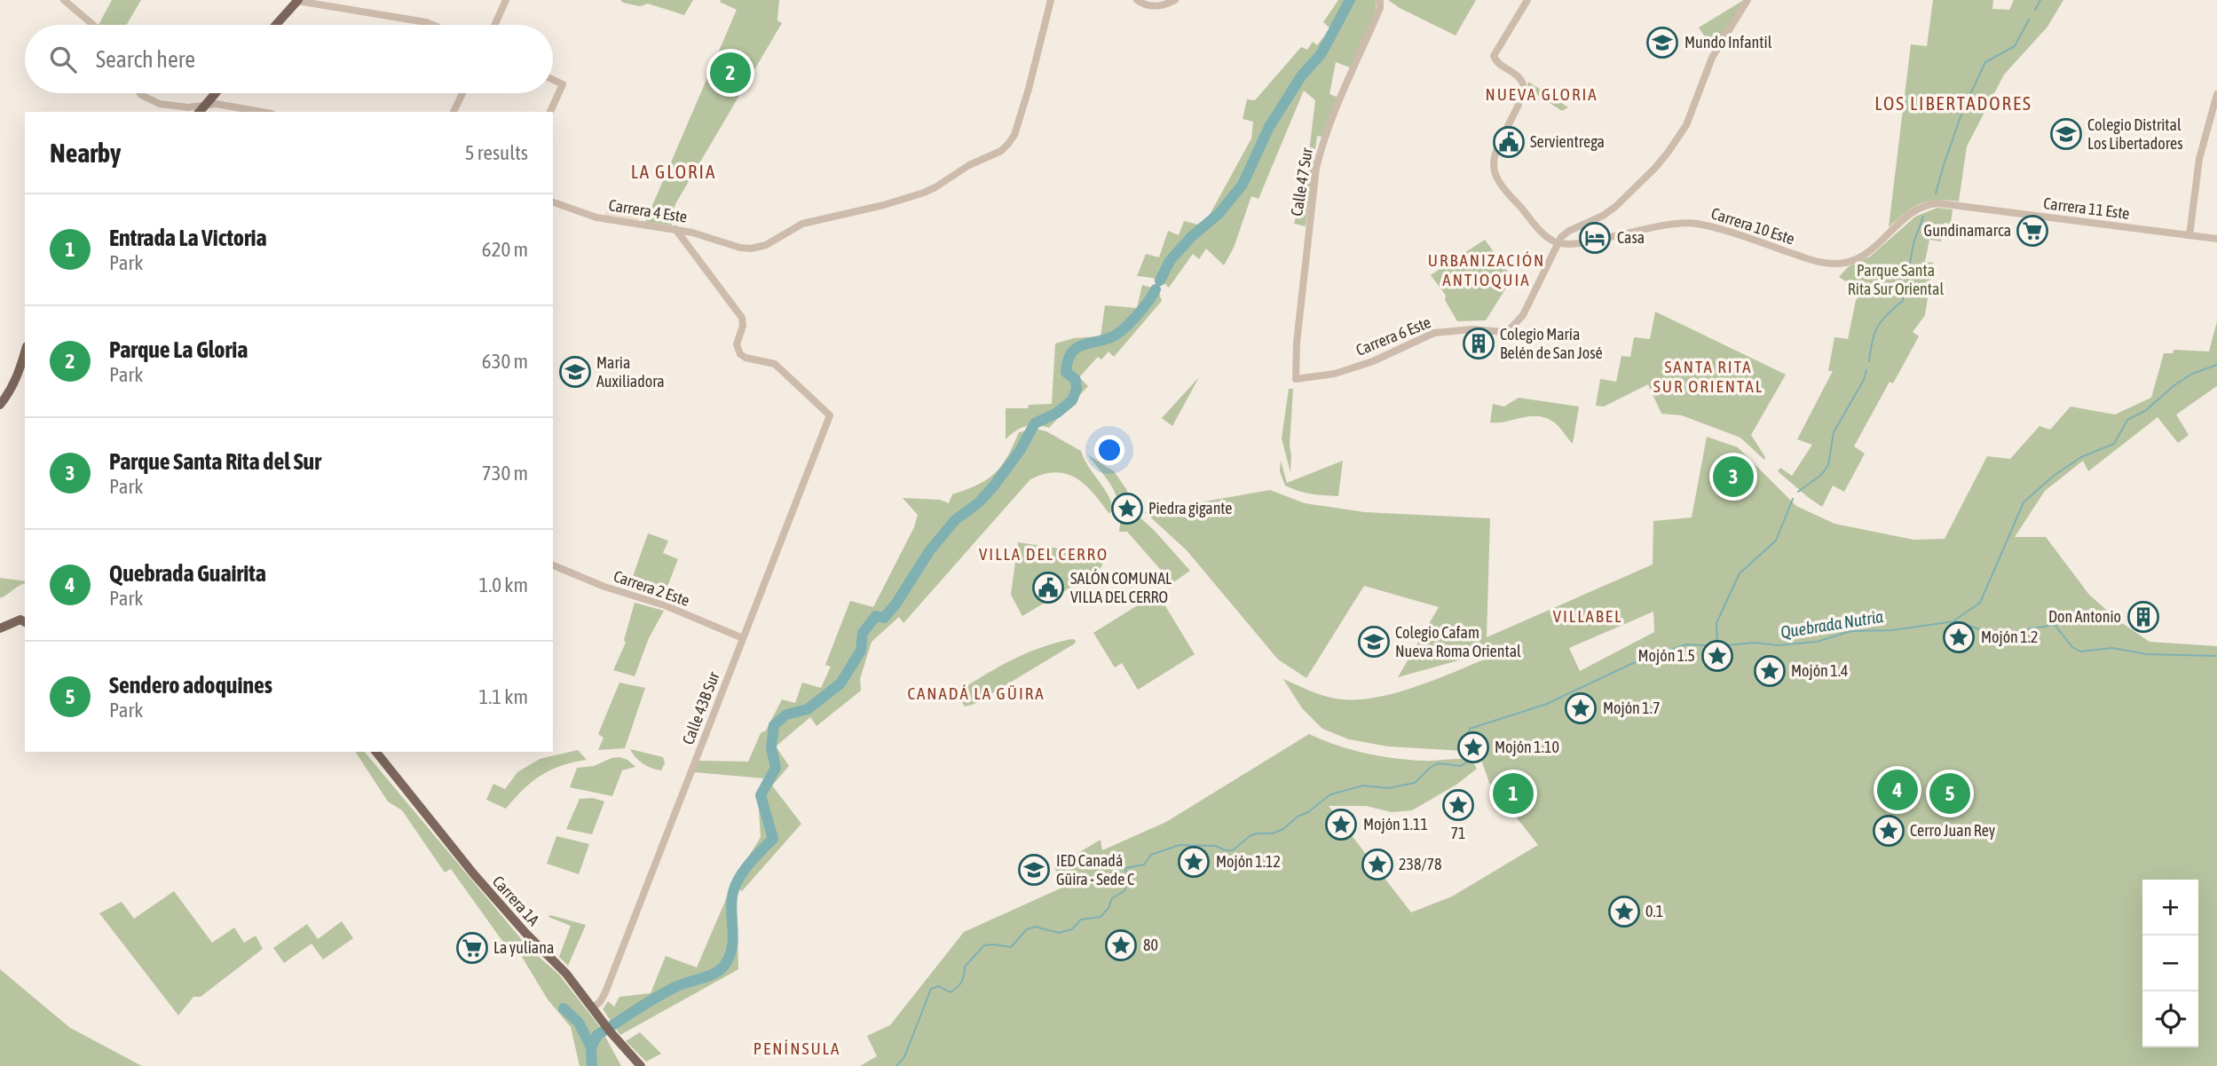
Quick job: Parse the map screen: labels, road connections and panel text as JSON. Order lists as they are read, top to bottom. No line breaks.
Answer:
{"streets":{"main road":["Carrera 1A"],"street":["Calle 47 Sur","Carrera 11 Este","Carrera 4 Este","Carrera 10 Este","Carrera 6 Este","Carrera 2 Este","Calle 43B Sur"]},"crossings":[["Calle 47 Sur","Carrera 6 Este"],["Carrera 11 Este","Carrera 10 Este"],["Carrera 4 Este","Calle 43B Sur"],["Carrera 10 Este","Carrera 6 Este"],["Carrera 2 Este","Calle 43B Sur"],["Calle 43B Sur","Carrera 1A"]],"districts":["NUEVA GLORIA","LOS LIBERTADORES","LA GLORIA","URBANIZACIÓN ANTIOQUIA","SANTA RITA SUR ORIENTAL","VILLA DEL CERRO","VILLABEL","CANADÁ LA GÜIRA","PENÍNSULA"],"water":["Quebrada Nutria"],"parks":["Parque Santa Rita Sur Oriental"],"places":{"school or university":["Mundo Infantil","Colegio Distrital Los Libertadores","Maria Auxiliadora","Colegio Cafam Nueva Roma Oriental","IED Canadá Güira - Sede C"],"public building":["Servientrega","SALÓN COMUNAL VILLA DEL CERRO"],"supermarket":["Gundinamarca","La yuliana"],"hotel":["Casa"],"building":["Colegio María Belén de San José","Don Antonio"],"place":["Piedra gigante","Mojón 1.2","Mojón 1.5","Mojón 1.4","Mojón 1.7","Mojón 1.10","71","Mojón 1.11","Cerro Juan Rey","Mojón 1.12","238/78","0.1","80"]},"page":{"search":"Search here","pins":["2","3","4","1","5"],"heading":["Nearby","5 results"],"list":[{"mark":"1","name":"Entrada La Victoria","note":"Park","value":"620 m"},{"mark":"2","name":"Parque La Gloria","note":"Park","value":"630 m"},{"mark":"3","name":"Parque Santa Rita del Sur","note":"Park","value":"730 m"},{"mark":"4","name":"Quebrada Guairita","note":"Park","value":"1.0 km"},{"mark":"5","name":"Sendero adoquines","note":"Park","value":"1.1 km"}],"map_buttons":["+","−"]}}
